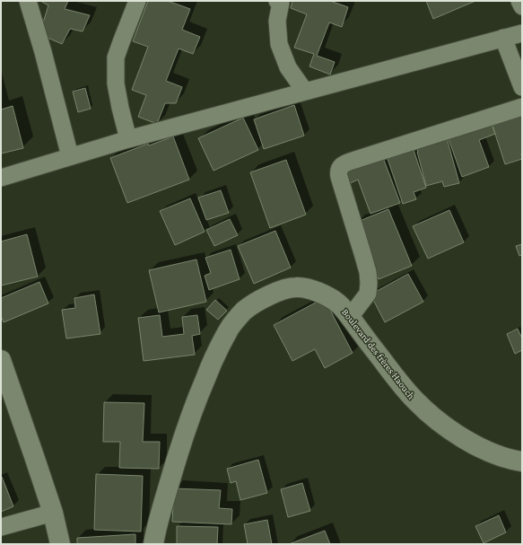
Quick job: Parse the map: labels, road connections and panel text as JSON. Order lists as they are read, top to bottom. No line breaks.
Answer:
{"streets":{"street":["Boulevard des frères Haouch"]}}
